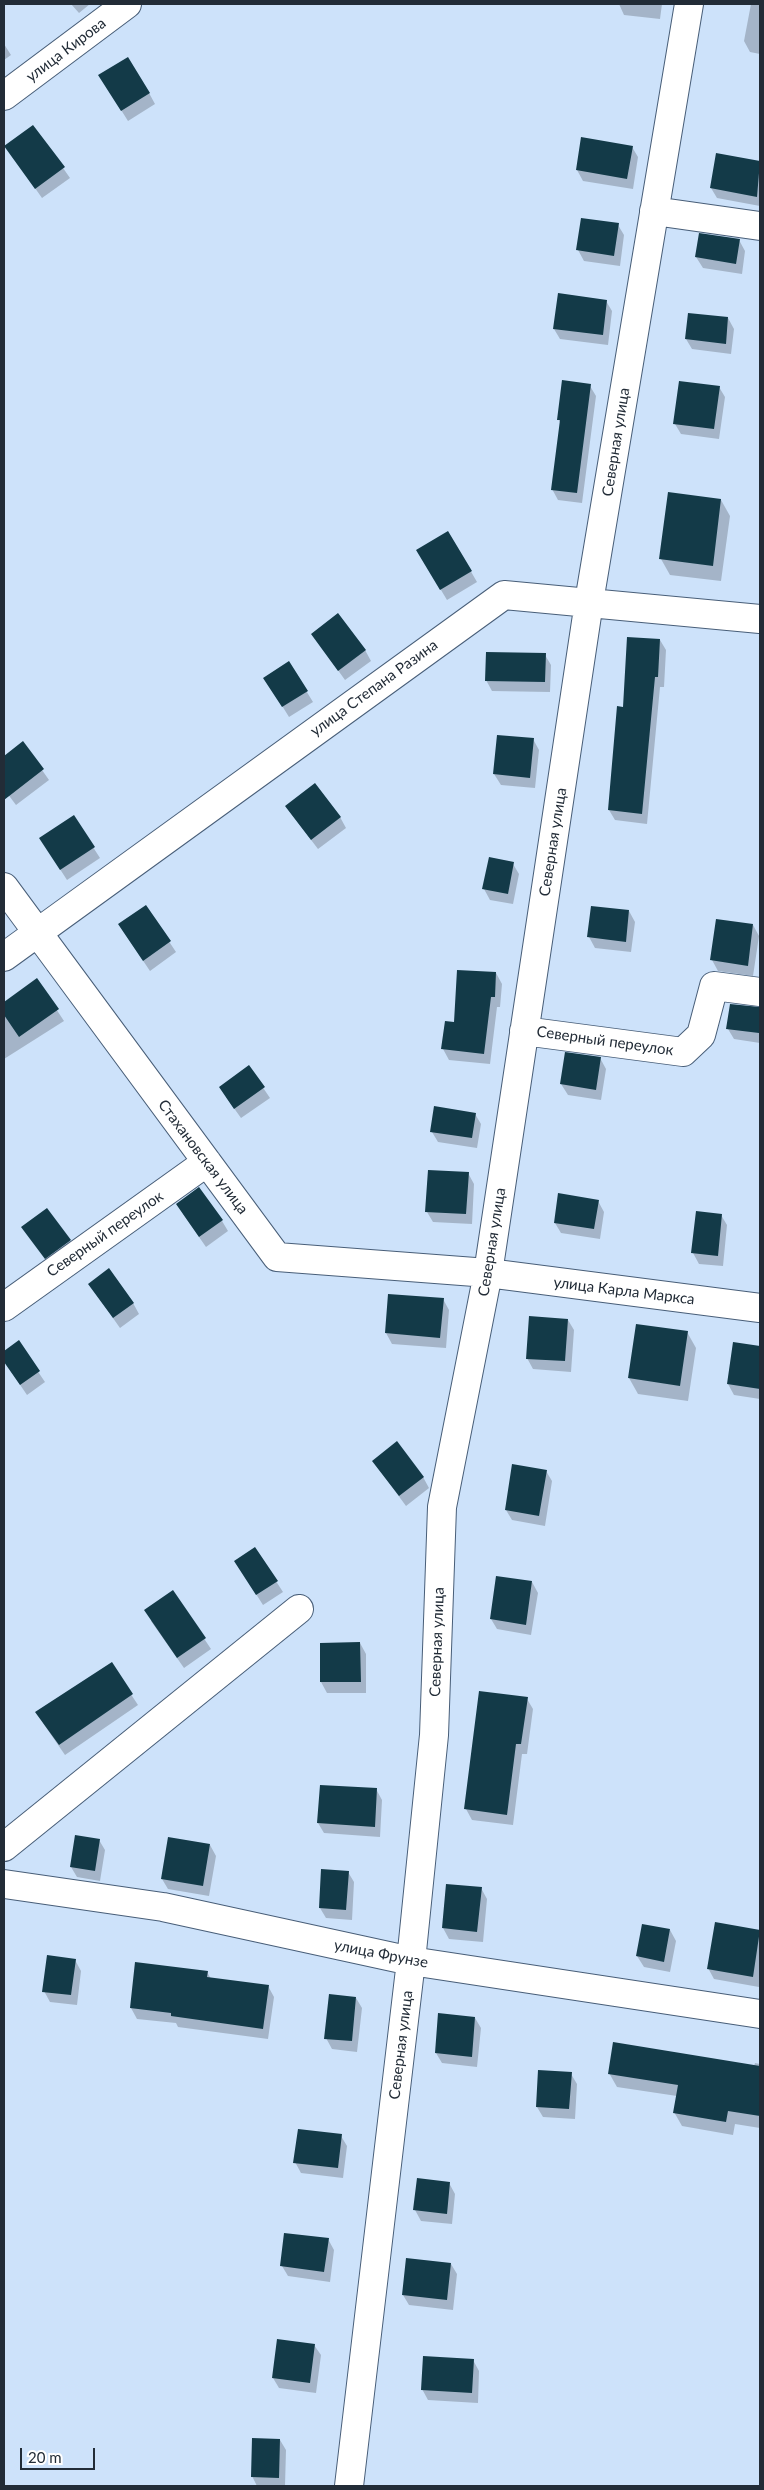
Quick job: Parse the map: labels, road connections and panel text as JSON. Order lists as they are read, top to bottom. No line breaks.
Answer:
{"streets":{"street":["улица Кирова","Северная улица","улица Степана Разина","Северный переулок","Стахановская улица","улица Карла Маркса","улица Фрунзе"]},"crossings":[["Северная улица","улица Степана Разина"],["Северная улица","Северный переулок"],["Северная улица","Стахановская улица"],["Северная улица","улица Карла Маркса"],["Северная улица","улица Фрунзе"],["улица Степана Разина","Стахановская улица"],["Северный переулок","Стахановская улица"],["Стахановская улица","улица Карла Маркса"]],"scale_bar":"20 m"}
